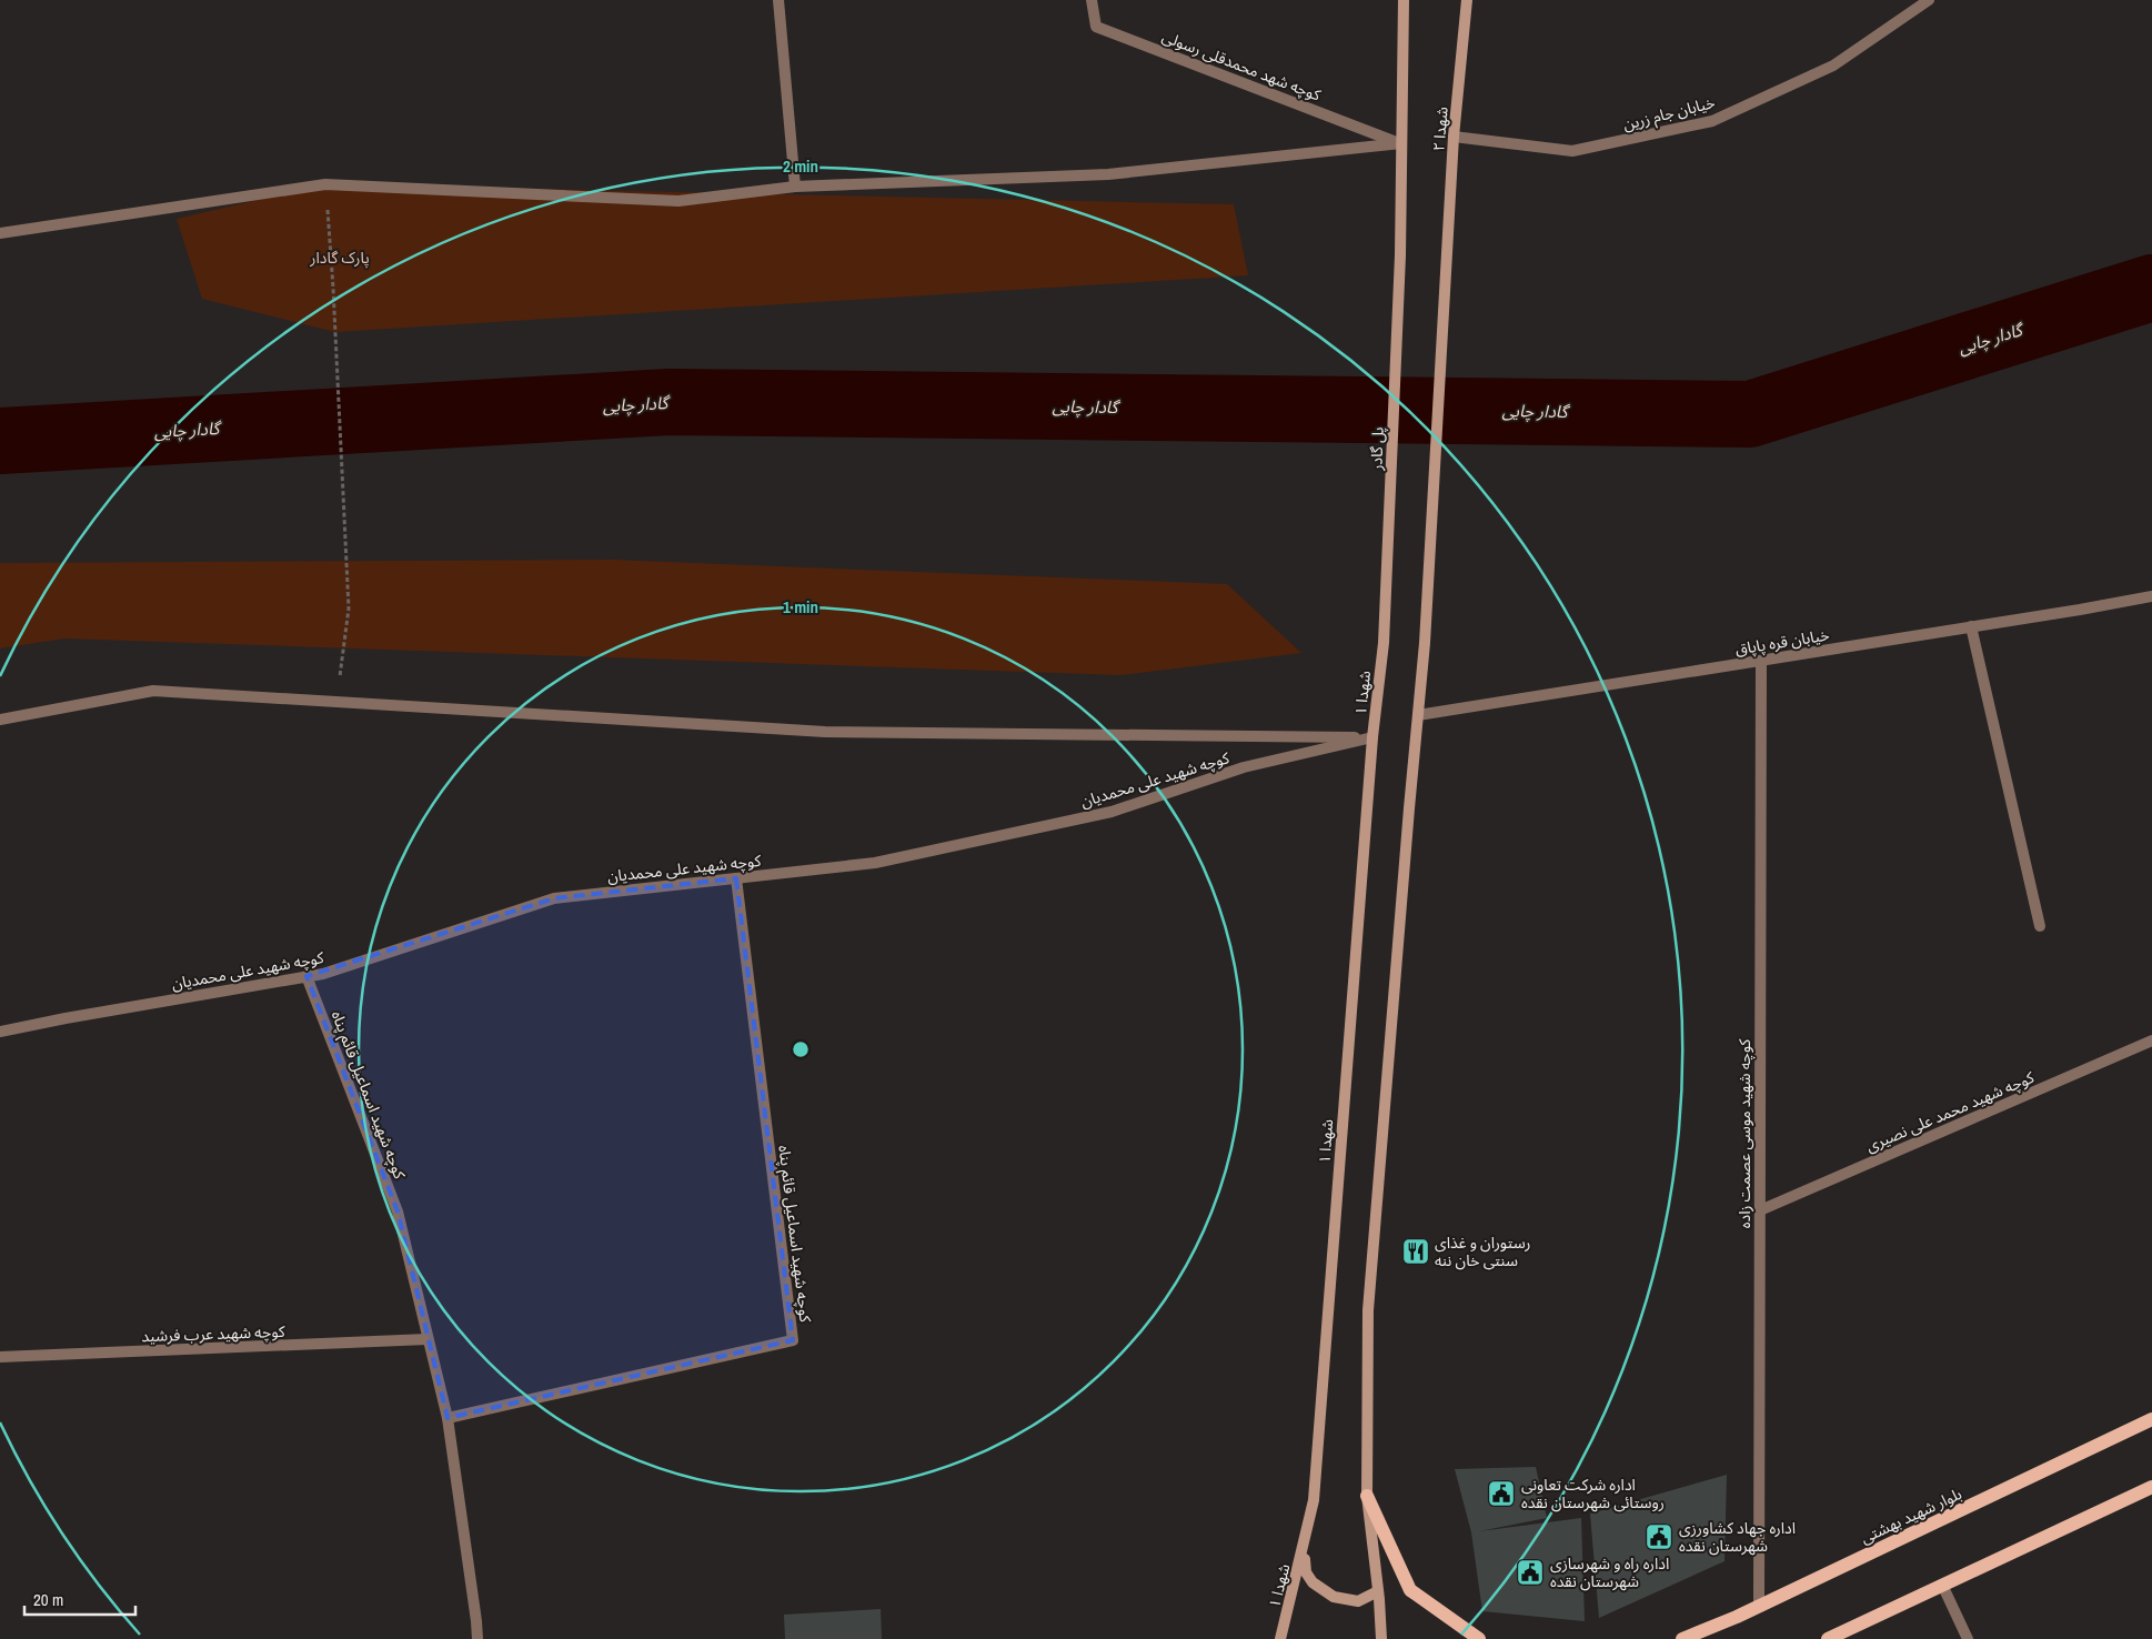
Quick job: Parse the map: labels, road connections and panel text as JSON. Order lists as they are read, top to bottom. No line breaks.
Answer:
{"streets":{"main road":["شهدا ۲","پل گادر","شهدا ۱","بلوار شهید بهشتی"],"street":["کوچه شهد محمدقلی رسولی","خیابان جام زرین","خیابان قره پاپاق","کوچه شهید علی محمدیان","کوچه شهید اسماعیل قائم پناه","کوچه شهید محمد علی نصیری","کوچه شهید موسی عصمت زاده","کوچه شهید عرب فرشید"]},"crossings":[["کوچه شهد محمدقلی رسولی","پل گادر"],["خیابان جام زرین","شهدا ۲"],["شهدا ۲","خیابان قره پاپاق"],["پل گادر","شهدا ۱"],["خیابان قره پاپاق","کوچه شهید موسی عصمت زاده"],["شهدا ۱","کوچه شهید علی محمدیان"],["کوچه شهید علی محمدیان","کوچه شهید اسماعیل قائم پناه"],["کوچه شهید اسماعیل قائم پناه","کوچه شهید عرب فرشید"],["کوچه شهید محمد علی نصیری","کوچه شهید موسی عصمت زاده"],["کوچه شهید موسی عصمت زاده","بلوار شهید بهشتی"]],"water":["گادار چایی"],"parks":["پارک گادار"],"places":{"restaurant":["رستوران و غذای سنتی خان ننه"],"public building":["اداره شرکت تعاونی روستائی شهرستان نقده","اداره جهاد کشاورزی شهرستان نقده","اداره راه و شهرسازی شهرستان نقده"]},"scale_bar":"20 m","rings":["2 min","1 min"]}
